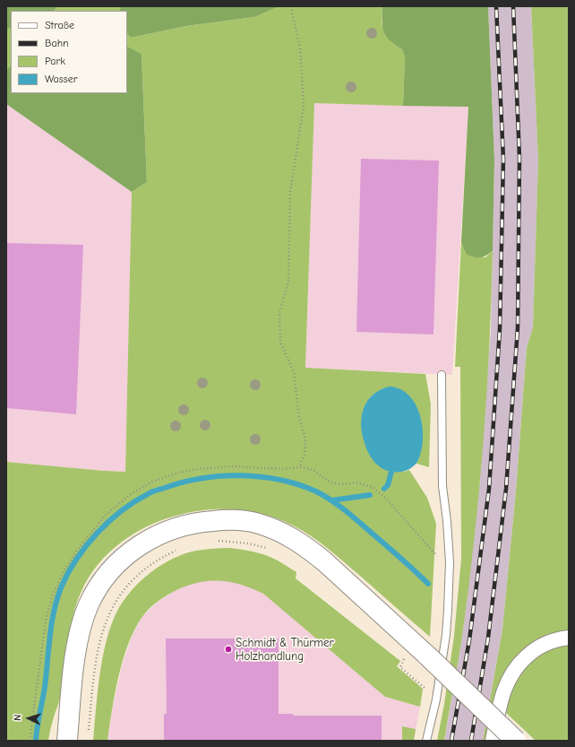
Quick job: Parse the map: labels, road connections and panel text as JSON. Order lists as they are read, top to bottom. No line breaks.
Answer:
{"places":["Schmidt & Thürmer Holzhandlung"],"legend":["Straße","Bahn","Park","Wasser"],"north":"left"}
